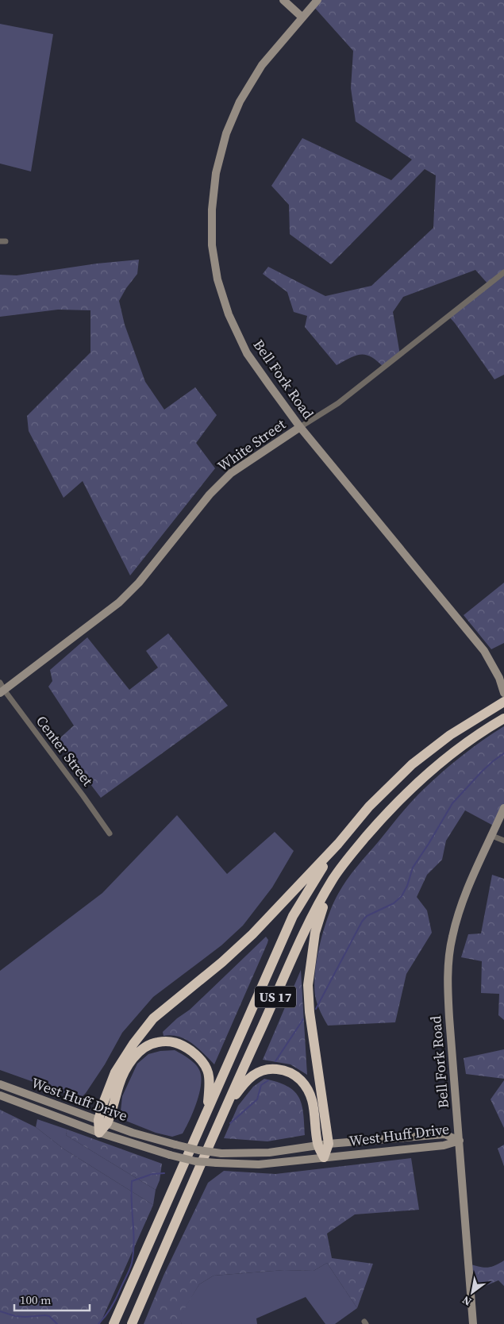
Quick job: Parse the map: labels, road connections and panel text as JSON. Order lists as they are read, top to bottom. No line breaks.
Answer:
{"streets":{"highway":["US 17"],"main road":["Bell Fork Road","White Street","West Huff Drive"],"street":["Center Street"]},"crossings":[["Bell Fork Road","White Street"],["Bell Fork Road","West Huff Drive"],["White Street","Center Street"]],"scale_bar":"100 m","north":"bottom left"}
